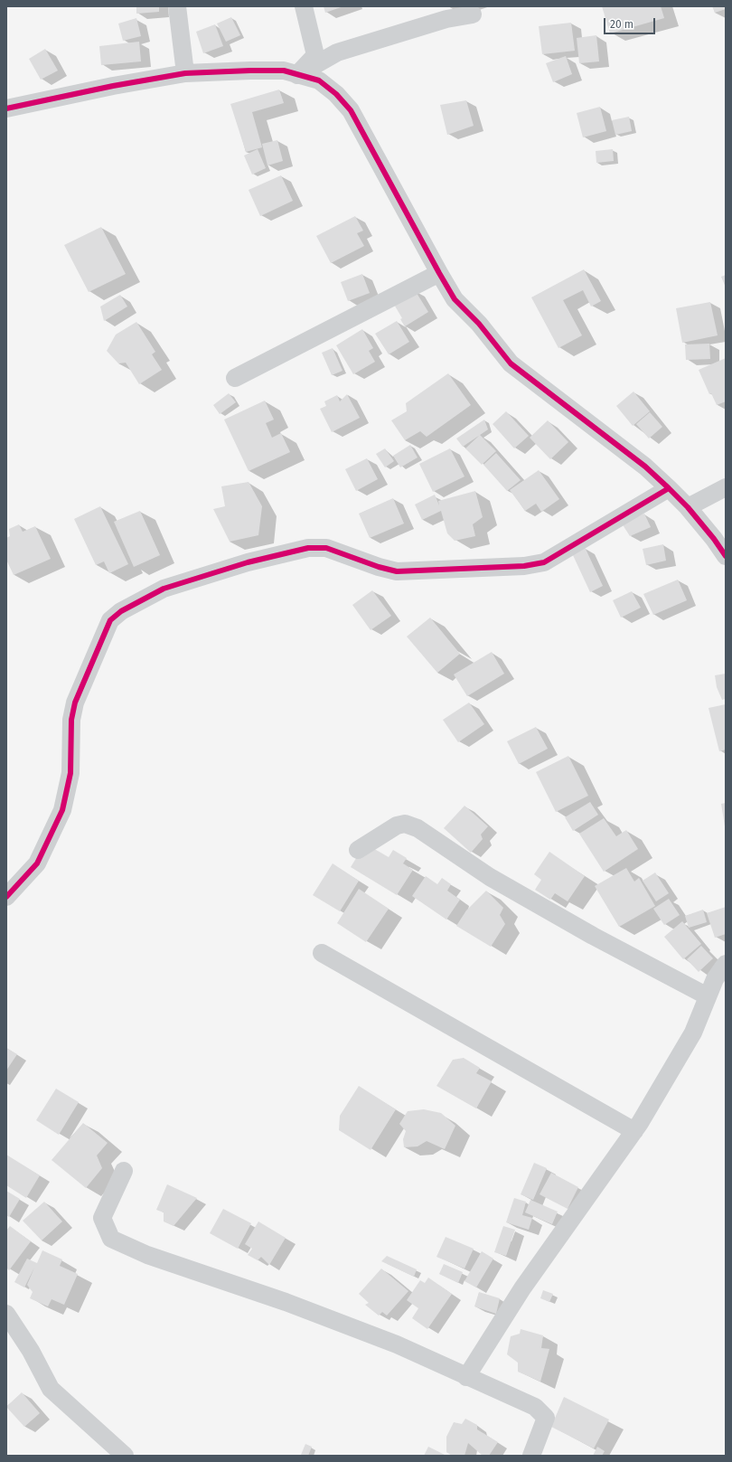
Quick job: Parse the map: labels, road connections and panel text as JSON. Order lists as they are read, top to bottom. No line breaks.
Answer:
{"scale_bar":"20 m"}
